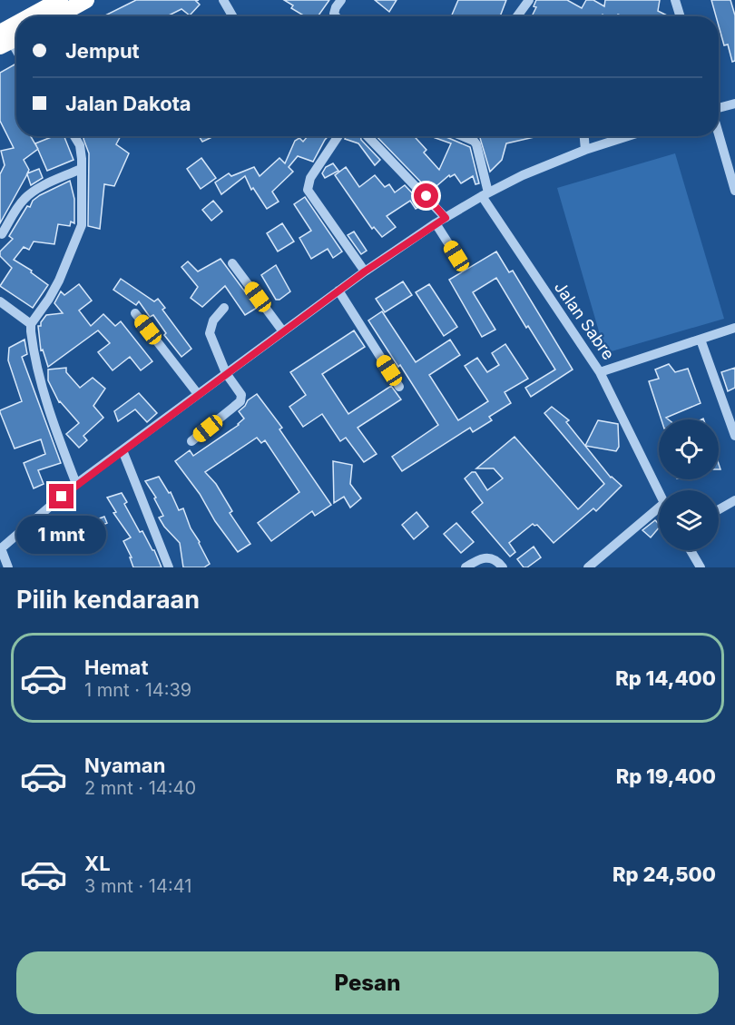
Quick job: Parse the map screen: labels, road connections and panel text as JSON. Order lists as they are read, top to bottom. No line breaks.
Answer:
{"streets":{"street":["Jalan Sabre"]},"page":{"banner":["Jemput","Jalan Dakota"],"bubble":"1 mnt","heading":"Pilih kendaraan","list":[{"name":"Hemat","note":"1 mnt · 14:39","value":"Rp 14,400"},{"name":"Nyaman","note":"2 mnt · 14:40","value":"Rp 19,400"},{"name":"XL","note":"3 mnt · 14:41","value":"Rp 24,500"}],"buttons":"Pesan"}}
